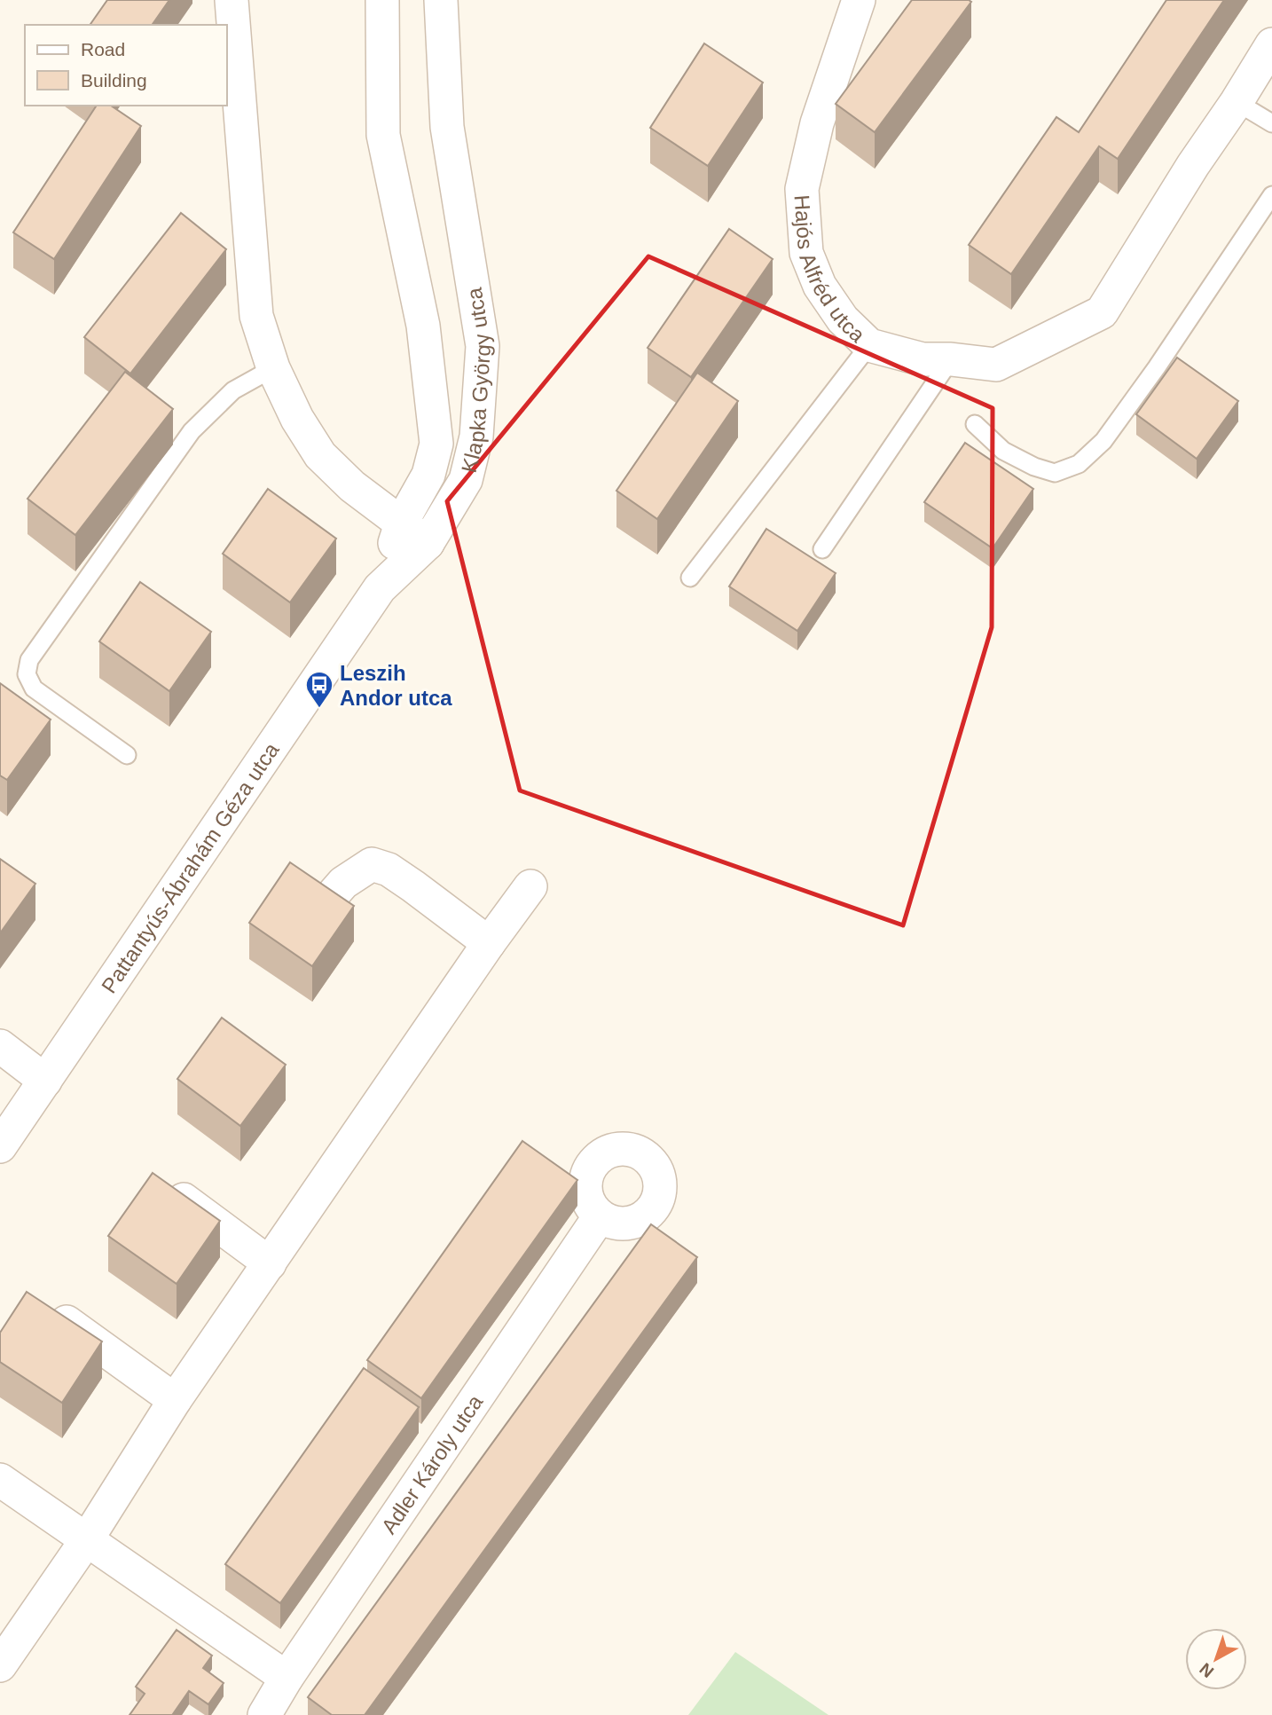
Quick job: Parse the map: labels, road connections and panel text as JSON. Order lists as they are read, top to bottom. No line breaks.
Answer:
{"streets":{"street":["Hajós Alfréd utca","Klapka György utca","Pattantyús-Ábrahám Géza utca","Adler Károly utca"]},"crossings":[["Klapka György utca","Pattantyús-Ábrahám Géza utca"]],"places":{"bus stop":["Leszih Andor utca"]},"legend":["Road","Building"],"north":"bottom left"}
